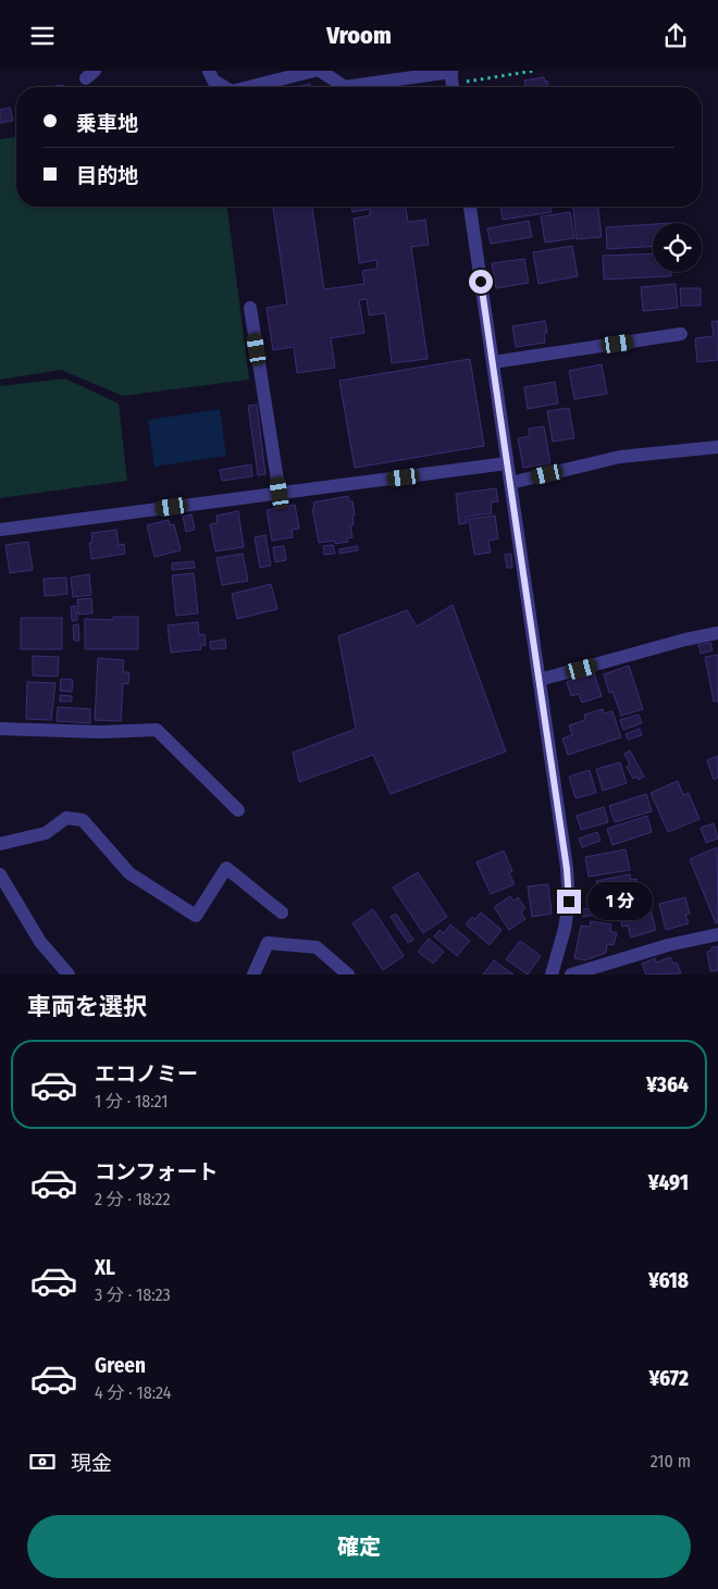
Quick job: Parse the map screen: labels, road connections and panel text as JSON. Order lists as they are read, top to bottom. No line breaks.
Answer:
{"page":{"header":"Vroom","banner":["乗車地","目的地"],"bubble":"1 分","heading":"車両を選択","list":[{"name":"エコノミー","note":"1 分 · 18:21","value":"¥364"},{"name":"コンフォート","note":"2 分 · 18:22","value":"¥491"},{"name":"XL","note":"3 分 · 18:23","value":"¥618"},{"name":"Green","note":"4 分 · 18:24","value":"¥672"}],"pay":["現金","210 m"],"buttons":"確定"}}
